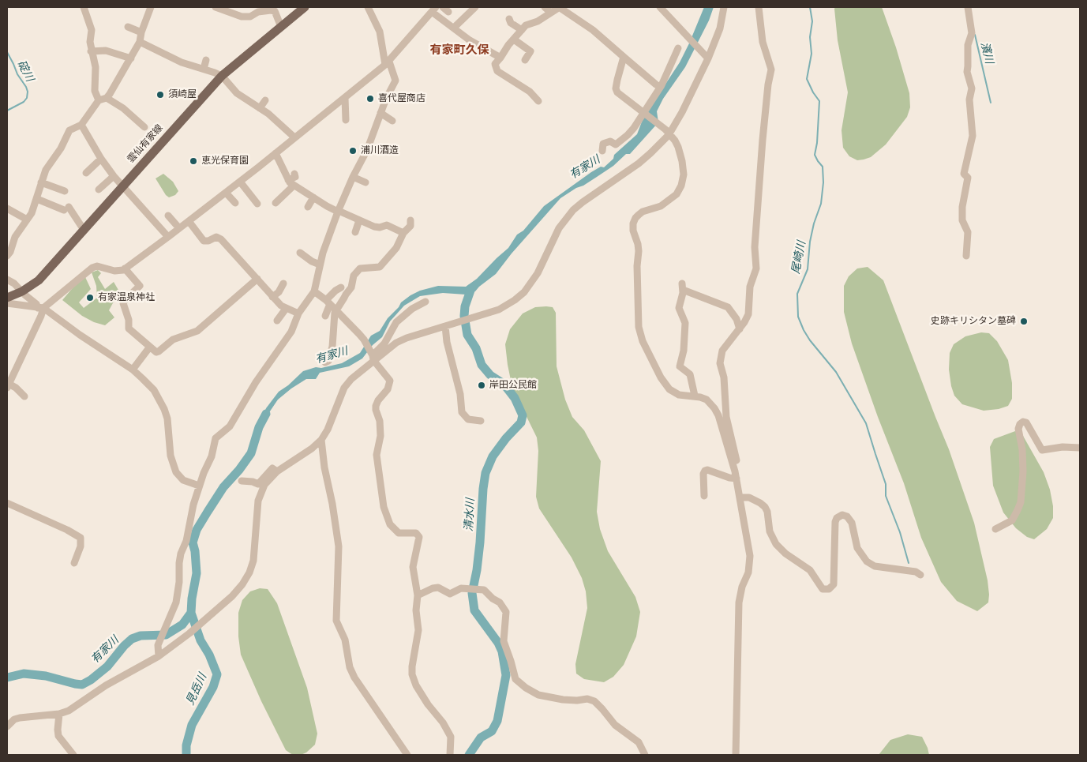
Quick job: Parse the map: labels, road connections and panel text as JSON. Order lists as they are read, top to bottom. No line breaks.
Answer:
{"streets":{"main road":["雲仙有家線"]},"districts":["有家町久保"],"water":["濱川","碇川","有家川","尾崎川","清水川","見岳川"],"places":["須崎屋","喜代屋商店","浦川酒造","恵光保育園","有家温泉神社","史跡キリシタン墓碑","岸田公民館"]}
